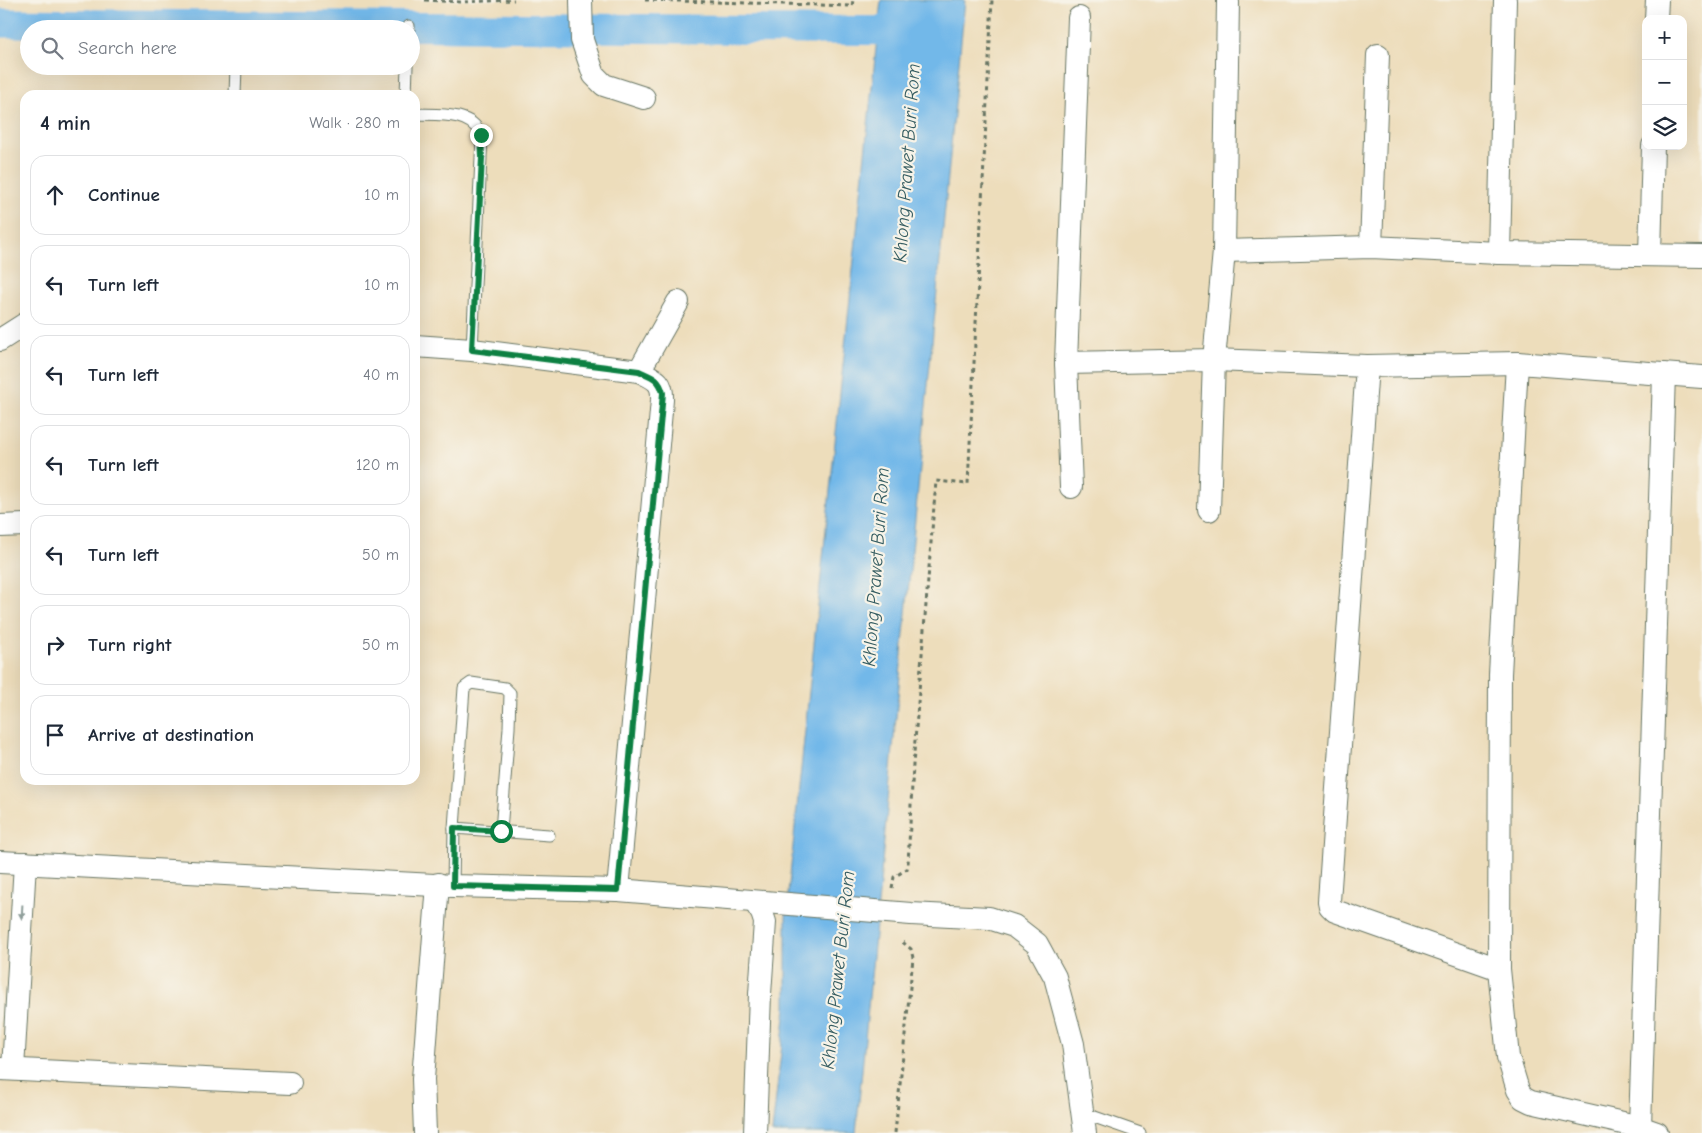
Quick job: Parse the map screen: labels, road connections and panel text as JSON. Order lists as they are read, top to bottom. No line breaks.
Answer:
{"water":["Khlong Prawet Buri Rom"],"page":{"map_buttons":["+","−"],"search":"Search here","heading":["4 min","Walk · 280 m"],"list":[["Continue","10 m"],["Turn left","10 m"],["Turn left","40 m"],["Turn left","120 m"],["Turn left","50 m"],["Turn right","50 m"],"Arrive at destination"]}}
